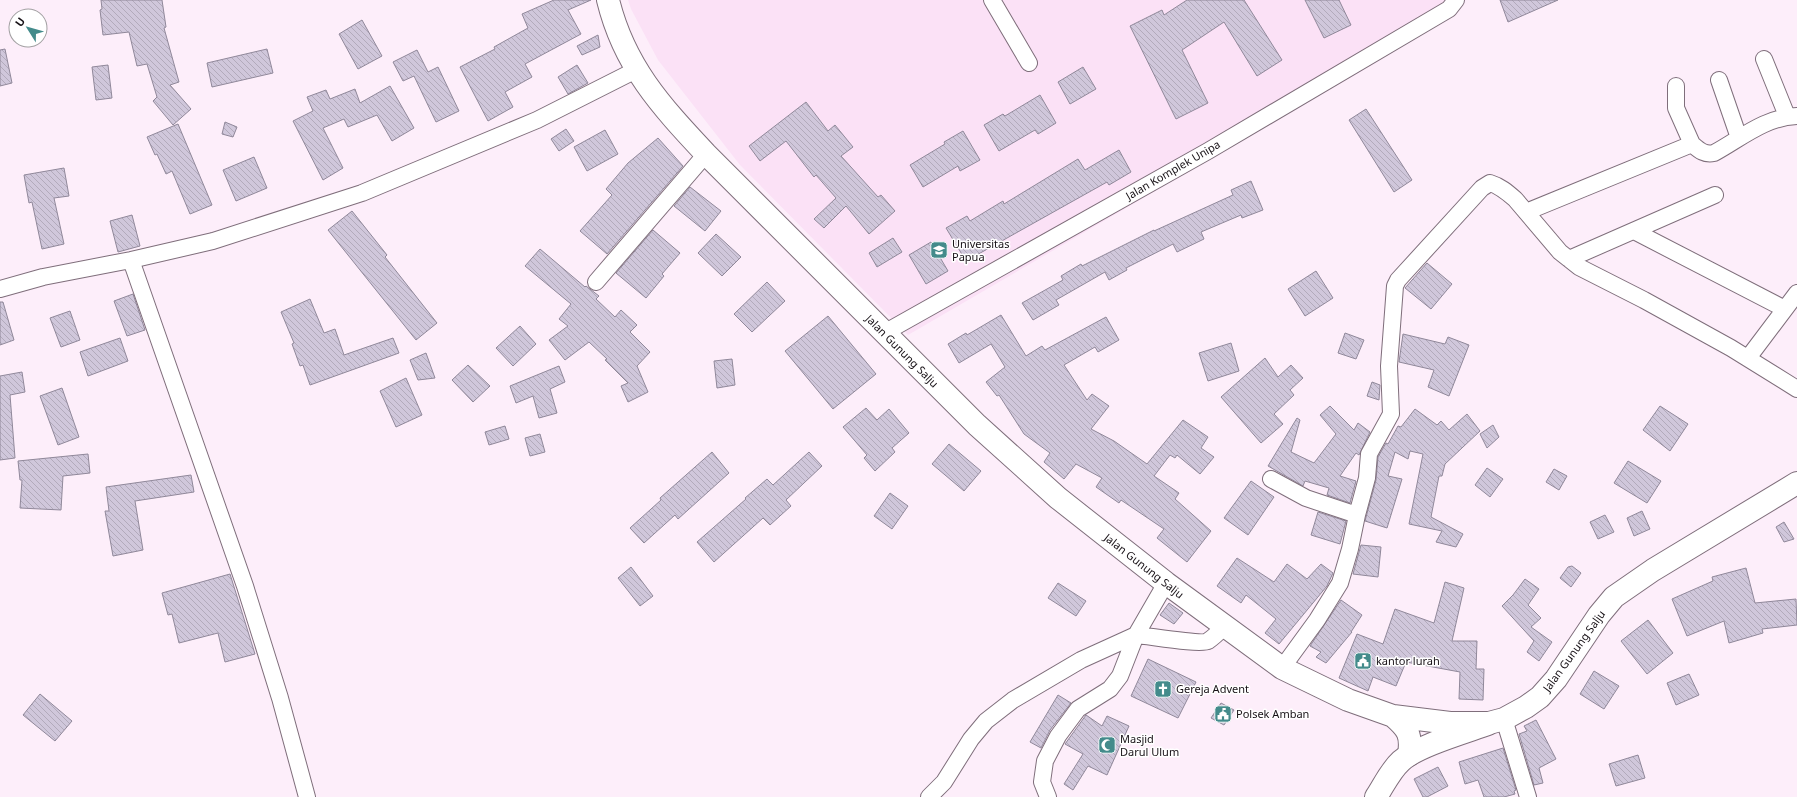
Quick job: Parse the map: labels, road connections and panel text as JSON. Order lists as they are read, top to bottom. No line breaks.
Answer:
{"streets":{"main road":["Jalan Gunung Salju"],"street":["Jalan Komplek Unipa"]},"crossings":[["Jalan Komplek Unipa","Jalan Gunung Salju"]],"places":{"school or university":["Universitas Papua"],"public building":["kantor lurah","Polsek Amban"],"church":["Gereja Advent"],"mosque":["Masjid Darul Ulum"]},"north":"top left"}
